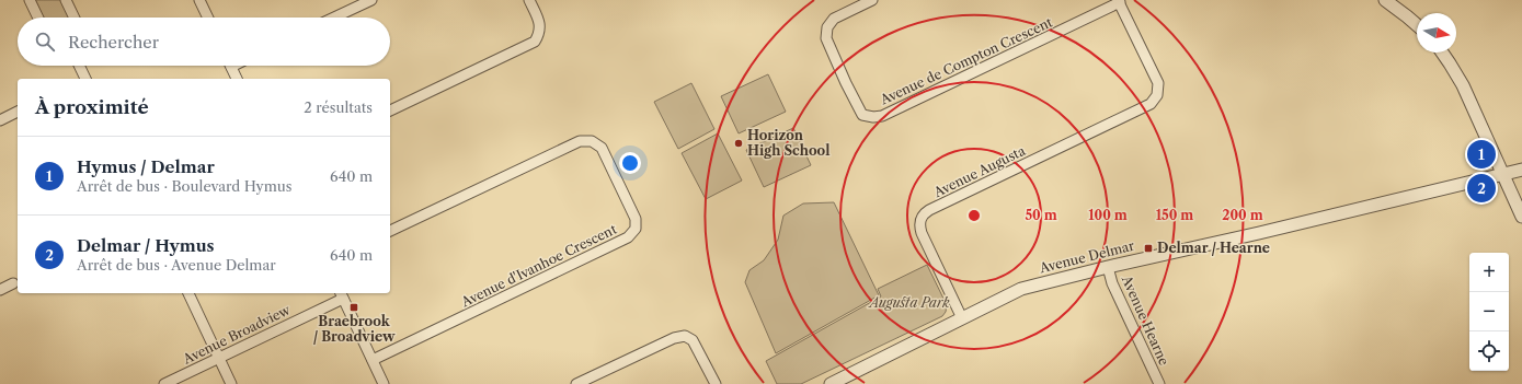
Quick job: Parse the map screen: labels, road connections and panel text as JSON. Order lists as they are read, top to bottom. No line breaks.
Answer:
{"streets":{"street":["Avenue de Compton Crescent","Avenue Augusta","Avenue Delmar","Avenue d'Ivanhoe Crescent","Avenue Hearne","Avenue Broadview"]},"crossings":[["Avenue de Compton Crescent","Avenue Augusta"],["Avenue Augusta","Avenue Delmar"],["Avenue Delmar","Avenue Hearne"]],"parks":["Augusta Park"],"places":{"other":["Horizon High School"],"transit":["Delmar / Hearne","Braebrook / Broadview"]},"north":"right","page":{"search":"Rechercher","heading":["À proximité","2 résultats"],"list":[{"mark":"1","name":"Hymus / Delmar","note":"Arrêt de bus · Boulevard Hymus","value":"640 m"},{"mark":"2","name":"Delmar / Hymus","note":"Arrêt de bus · Avenue Delmar","value":"640 m"}],"pins":["1","2"],"map_buttons":["+","−"]},"rings":["50 m","100 m","150 m","200 m"]}
